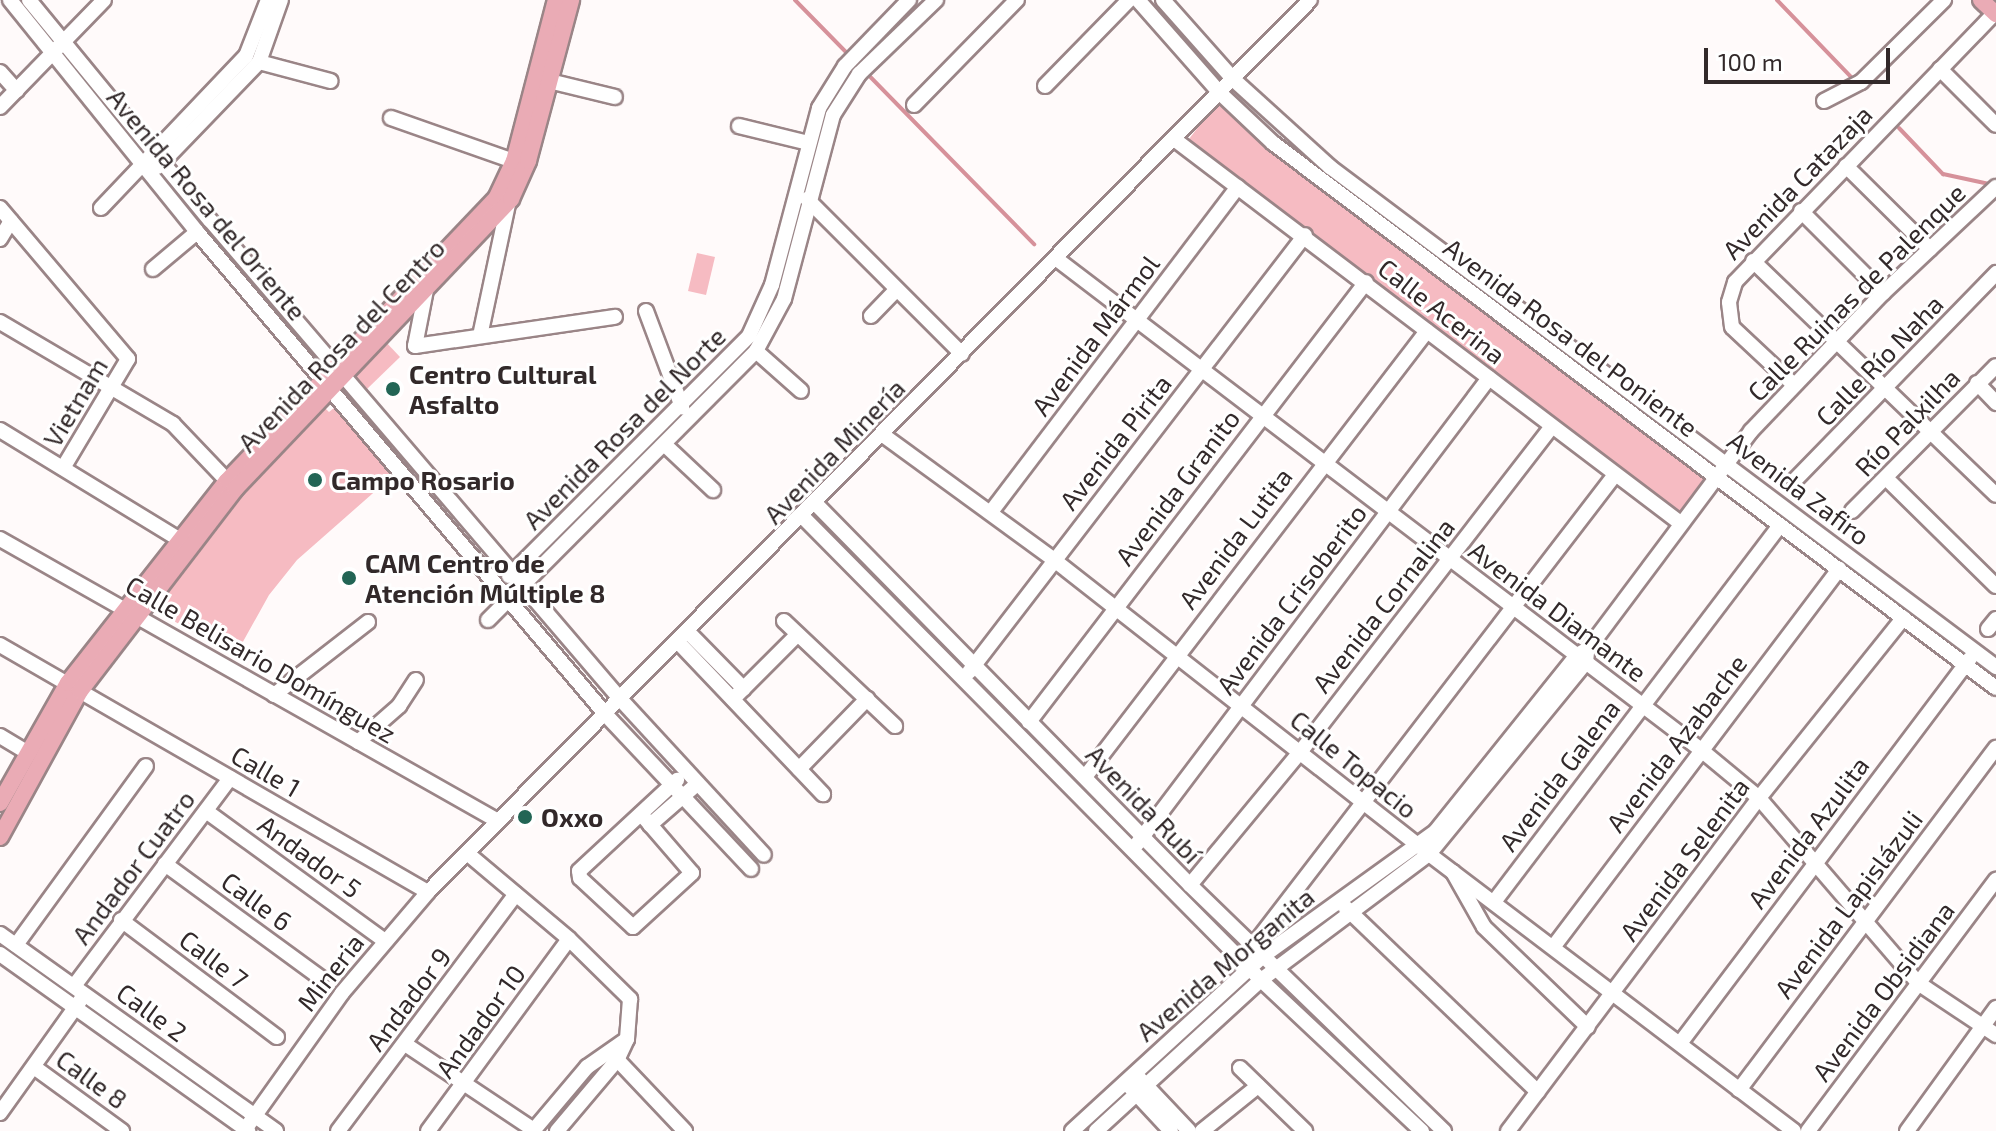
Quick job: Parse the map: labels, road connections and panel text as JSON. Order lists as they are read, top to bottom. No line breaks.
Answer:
{"streets":{"main road":["Avenida Rosa del Centro"],"street":["Avenida Catazaja","Avenida Rosa del Oriente","Calle Ruinas de Palenque","Calle Acerina","Avenida Mármol","Avenida Rosa del Poniente","Calle Río Naha","Vietnam","Río Palxilha","Avenida Rosa del Norte","Avenida Pirita","Avenida Minería","Avenida Granito","Avenida Zafiro","Avenida Lutita","Avenida Crisoberito","Avenida Cornalina","Avenida Diamante","Calle Belisario Domínguez","Avenida Azabache","Calle Topacio","Calle 1","Avenida Galena","Avenida Rubí","Avenida Azulita","Andador 5","Avenida Selenita","Andador Cuatro","Calle 6","Avenida Lapislázuli","Calle 7","Avenida Morganita","Mineria","Avenida Obsidiana","Andador 9","Calle 2","Andador 10","Calle 8"]},"crossings":[["Avenida Catazaja","Calle Ruinas de Palenque"],["Avenida Rosa del Oriente","Avenida Rosa del Centro"],["Avenida Rosa del Oriente","Avenida Rosa del Norte"],["Avenida Rosa del Oriente","Avenida Minería"],["Calle Ruinas de Palenque","Calle Acerina"],["Calle Ruinas de Palenque","Avenida Zafiro"],["Calle Ruinas de Palenque","Avenida Diamante"],["Calle Ruinas de Palenque","Calle Topacio"],["Calle Ruinas de Palenque","Avenida Morganita"],["Calle Acerina","Avenida Mármol"],["Calle Acerina","Avenida Pirita"],["Calle Acerina","Avenida Minería"],["Calle Acerina","Avenida Granito"],["Calle Acerina","Avenida Lutita"],["Calle Acerina","Avenida Crisoberito"],["Calle Acerina","Avenida Cornalina"],["Avenida Mármol","Avenida Diamante"],["Avenida Mármol","Calle Topacio"],["Avenida Rosa del Poniente","Avenida Minería"],["Avenida Rosa del Poniente","Avenida Zafiro"],["Avenida Rosa del Centro","Calle Belisario Domínguez"],["Avenida Rosa del Centro","Calle 1"],["Avenida Pirita","Avenida Diamante"],["Avenida Pirita","Calle Topacio"],["Avenida Pirita","Avenida Rubí"],["Avenida Minería","Avenida Zafiro"],["Avenida Minería","Avenida Diamante"],["Avenida Minería","Calle Belisario Domínguez"],["Avenida Minería","Calle Topacio"],["Avenida Minería","Avenida Rubí"],["Avenida Minería","Mineria"],["Avenida Granito","Avenida Diamante"],["Avenida Granito","Calle Topacio"],["Avenida Granito","Avenida Rubí"],["Avenida Zafiro","Avenida Azulita"],["Avenida Lutita","Avenida Diamante"],["Avenida Lutita","Calle Topacio"],["Avenida Lutita","Avenida Rubí"],["Avenida Crisoberito","Avenida Diamante"],["Avenida Crisoberito","Calle Topacio"],["Avenida Crisoberito","Avenida Rubí"],["Avenida Cornalina","Avenida Diamante"],["Avenida Cornalina","Calle Topacio"],["Avenida Cornalina","Avenida Rubí"],["Avenida Diamante","Avenida Azabache"],["Avenida Diamante","Avenida Galena"],["Avenida Diamante","Avenida Azulita"],["Avenida Diamante","Avenida Selenita"],["Avenida Diamante","Avenida Lapislázuli"],["Avenida Diamante","Avenida Obsidiana"],["Avenida Azabache","Calle Topacio"],["Calle Topacio","Avenida Galena"],["Calle Topacio","Avenida Azulita"],["Calle Topacio","Avenida Selenita"],["Calle Topacio","Avenida Lapislázuli"],["Calle Topacio","Avenida Morganita"],["Calle 1","Andador Cuatro"],["Calle 1","Mineria"],["Avenida Rubí","Avenida Morganita"],["Andador 5","Andador Cuatro"],["Andador 5","Mineria"],["Andador Cuatro","Calle 6"],["Andador Cuatro","Calle 7"],["Andador Cuatro","Calle 2"],["Andador Cuatro","Calle 8"],["Mineria","Calle 2"]],"places":["Centro Cultural Asfalto","Campo Rosario","CAM Centro de Atención Múltiple 8","Oxxo"],"scale_bar":"100 m"}
